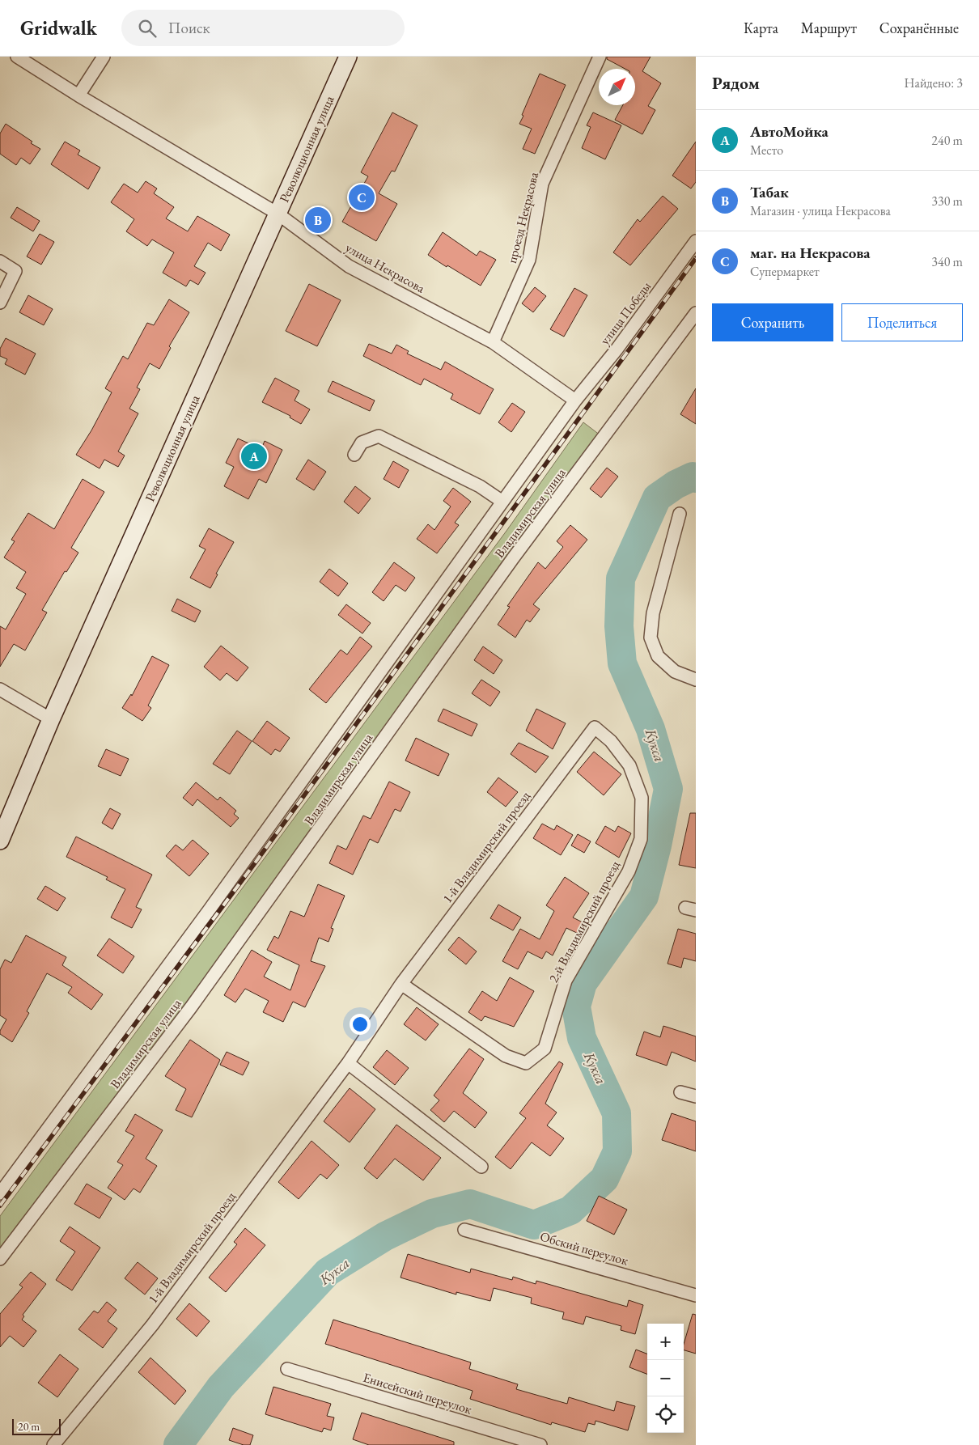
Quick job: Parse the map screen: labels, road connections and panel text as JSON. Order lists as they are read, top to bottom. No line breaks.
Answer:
{"streets":{"street":["Революционная улица","проезд Некрасова","улица Некрасова","улица Победы","Владимирская улица","1-й Владимирский проезд","2-й Владимирский проезд","Обский переулок","Енисейский переулок"]},"crossings":[["Революционная улица","улица Некрасова"],["проезд Некрасова","улица Некрасова"],["улица Некрасова","улица Победы"],["1-й Владимирский проезд","2-й Владимирский проезд"]],"water":["Кукса"],"scale_bar":"20 m","north":"top right","page":{"header":"Gridwalk","search":"Поиск","nav":["Карта","Маршрут","Сохранённые"],"heading":["Рядом","Найдено: 3"],"list":[{"mark":"A","name":"АвтоМойка","note":"Место","value":"240 m"},{"mark":"B","name":"Табак","note":"Магазин · улица Некрасова","value":"330 m"},{"mark":"C","name":"маг. на Некрасова","note":"Супермаркет","value":"340 m"}],"pins":["C","B","A"],"buttons":["Сохранить","Поделиться"],"map_buttons":["+","−"],"scale":"20 m"}}
